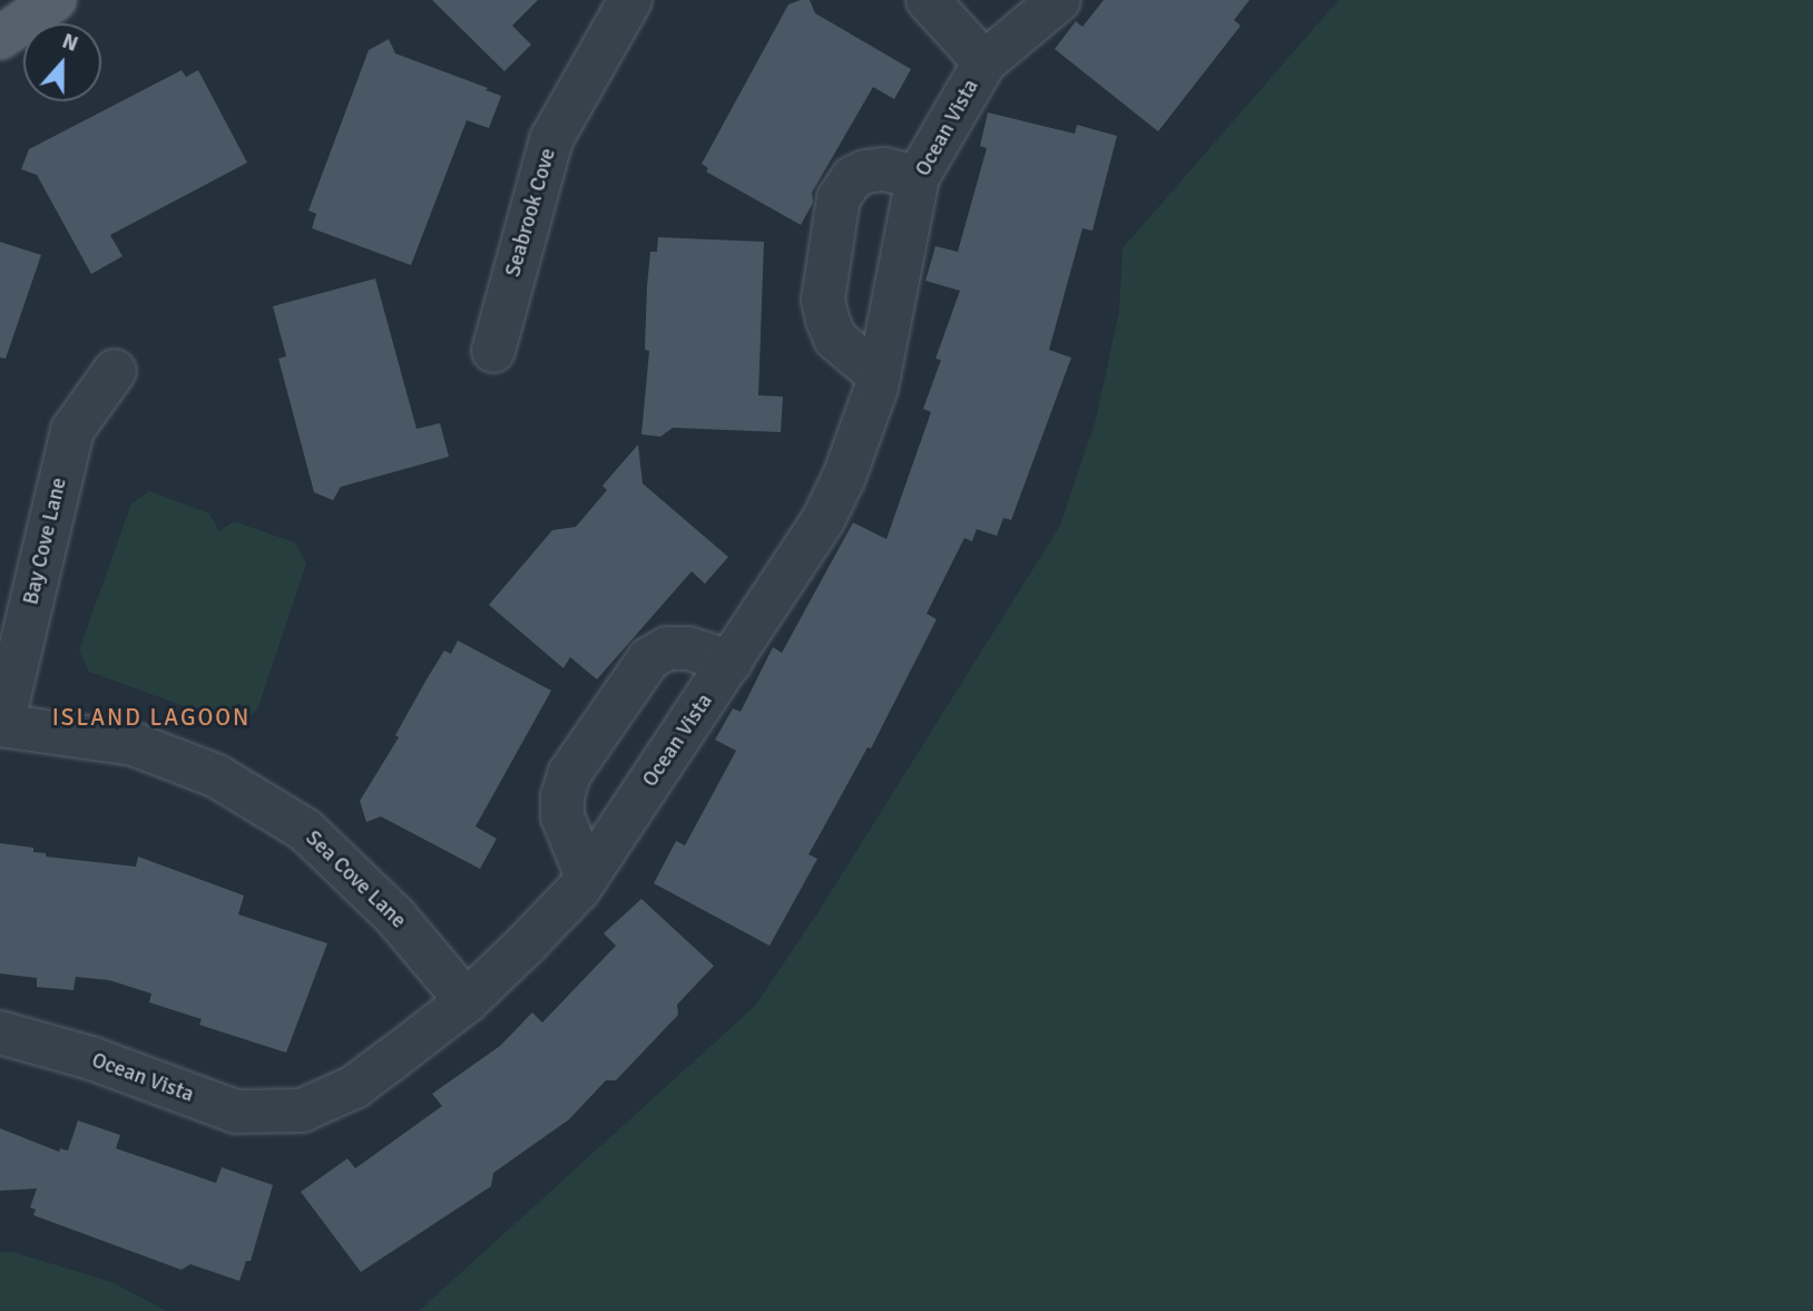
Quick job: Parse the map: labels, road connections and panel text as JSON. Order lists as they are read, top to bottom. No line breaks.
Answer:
{"streets":{"street":["Ocean Vista","Seabrook Cove","Bay Cove Lane","Sea Cove Lane"]},"crossings":[["Ocean Vista","Sea Cove Lane"],["Bay Cove Lane","Sea Cove Lane"]],"districts":["ISLAND LAGOON"],"north":"top"}
